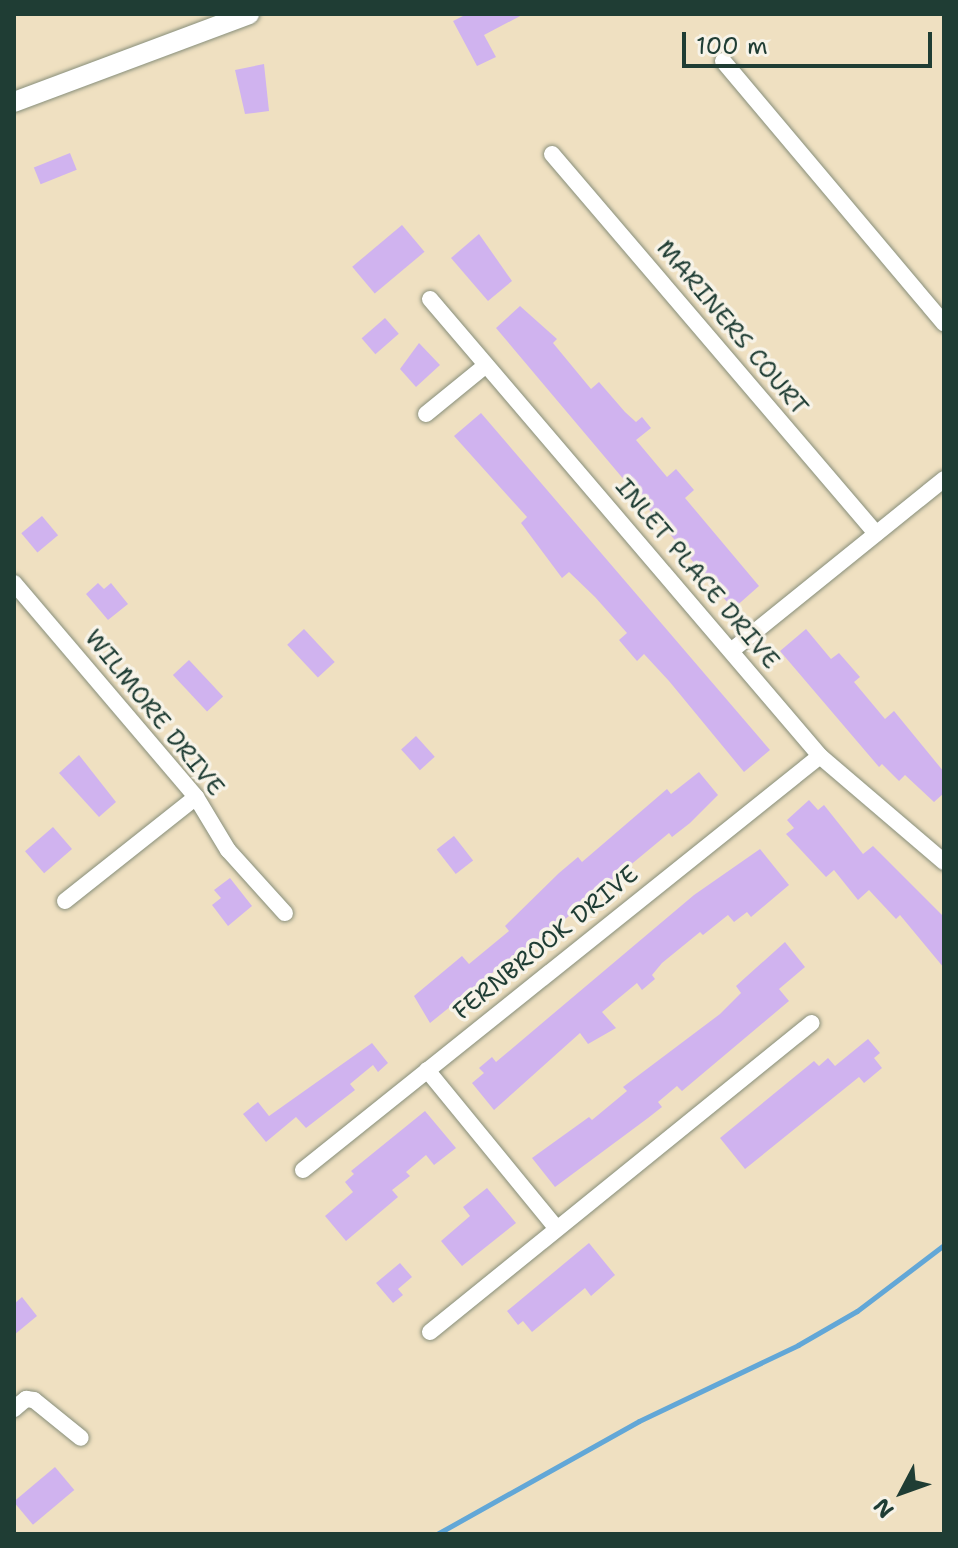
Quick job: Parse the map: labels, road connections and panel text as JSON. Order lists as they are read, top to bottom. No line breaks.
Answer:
{"streets":{"street":["MARINERS COURT","INLET PLACE DRIVE","WILMORE DRIVE","FERNBROOK DRIVE"]},"crossings":[["INLET PLACE DRIVE","FERNBROOK DRIVE"]],"scale_bar":"100 m","north":"bottom left"}
